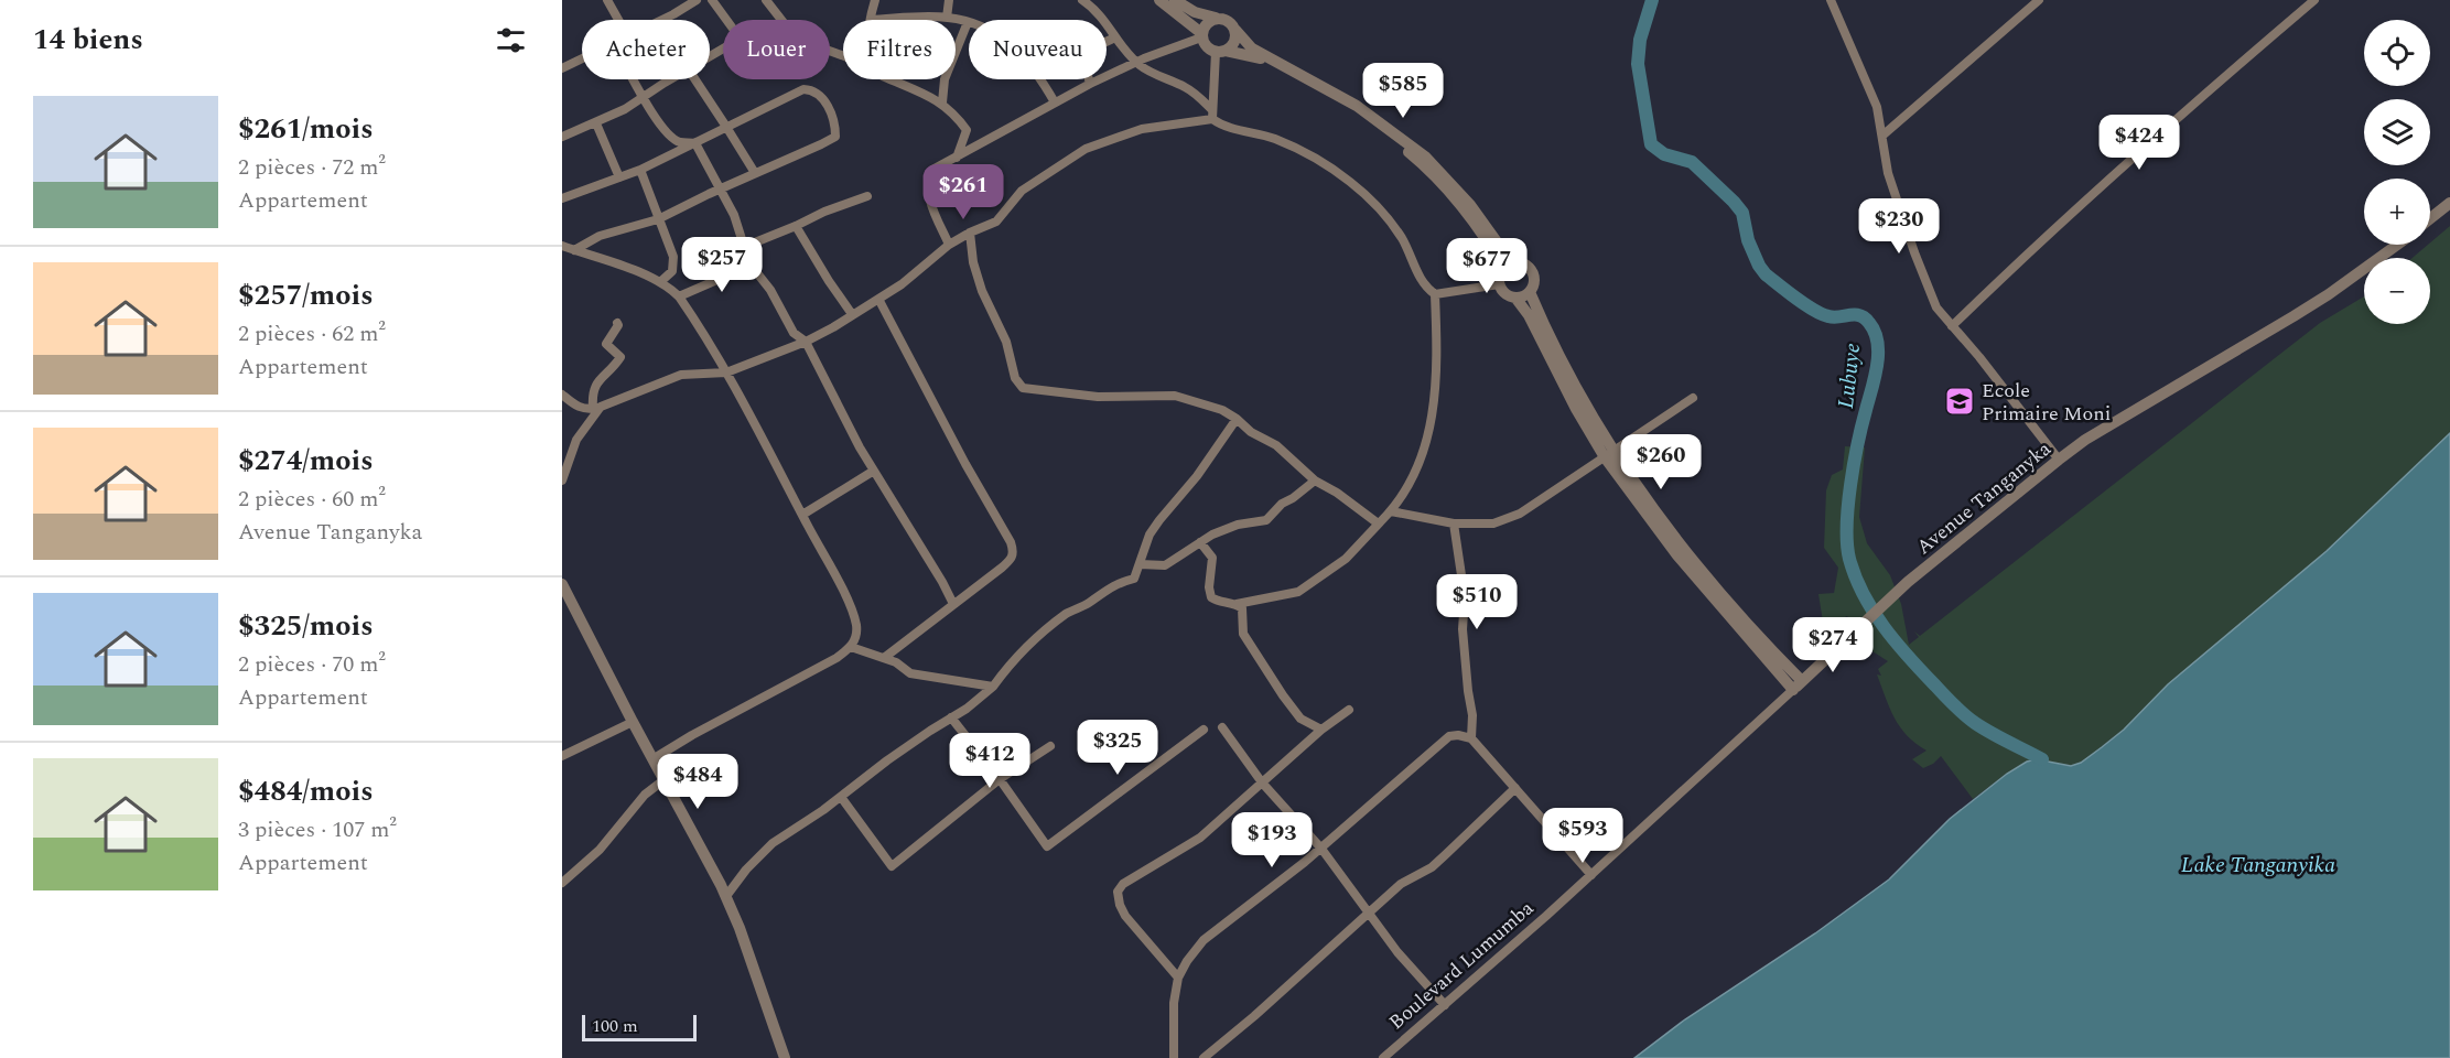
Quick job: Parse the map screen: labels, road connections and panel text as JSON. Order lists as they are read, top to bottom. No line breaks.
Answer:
{"streets":{"street":["Avenue Tanganyka","Boulevard Lumumba"]},"crossings":[["Avenue Tanganyka","Boulevard Lumumba"]],"water":["Lubuye","Lake Tanganyika"],"places":{"school or university":["Ecole Primaire Moni"]},"scale_bar":"100 m","page":{"heading":"14 biens","map_buttons":["+","−"],"chip":["Acheter","Louer","Filtres","Nouveau"],"price":["$585","$424","$261","$230","$257","$677","$260","$510","$274","$325","$412","$484","$593","$193"],"list":[{"name":"$261/mois","note":"2 pièces · 72 m² · Appartement"},{"name":"$257/mois","note":"2 pièces · 62 m² · Appartement"},{"name":"$274/mois","note":"2 pièces · 60 m² · Avenue Tanganyka"},{"name":"$325/mois","note":"2 pièces · 70 m² · Appartement"},{"name":"$484/mois","note":"3 pièces · 107 m² · Appartement"}],"scale":"100 m"}}
